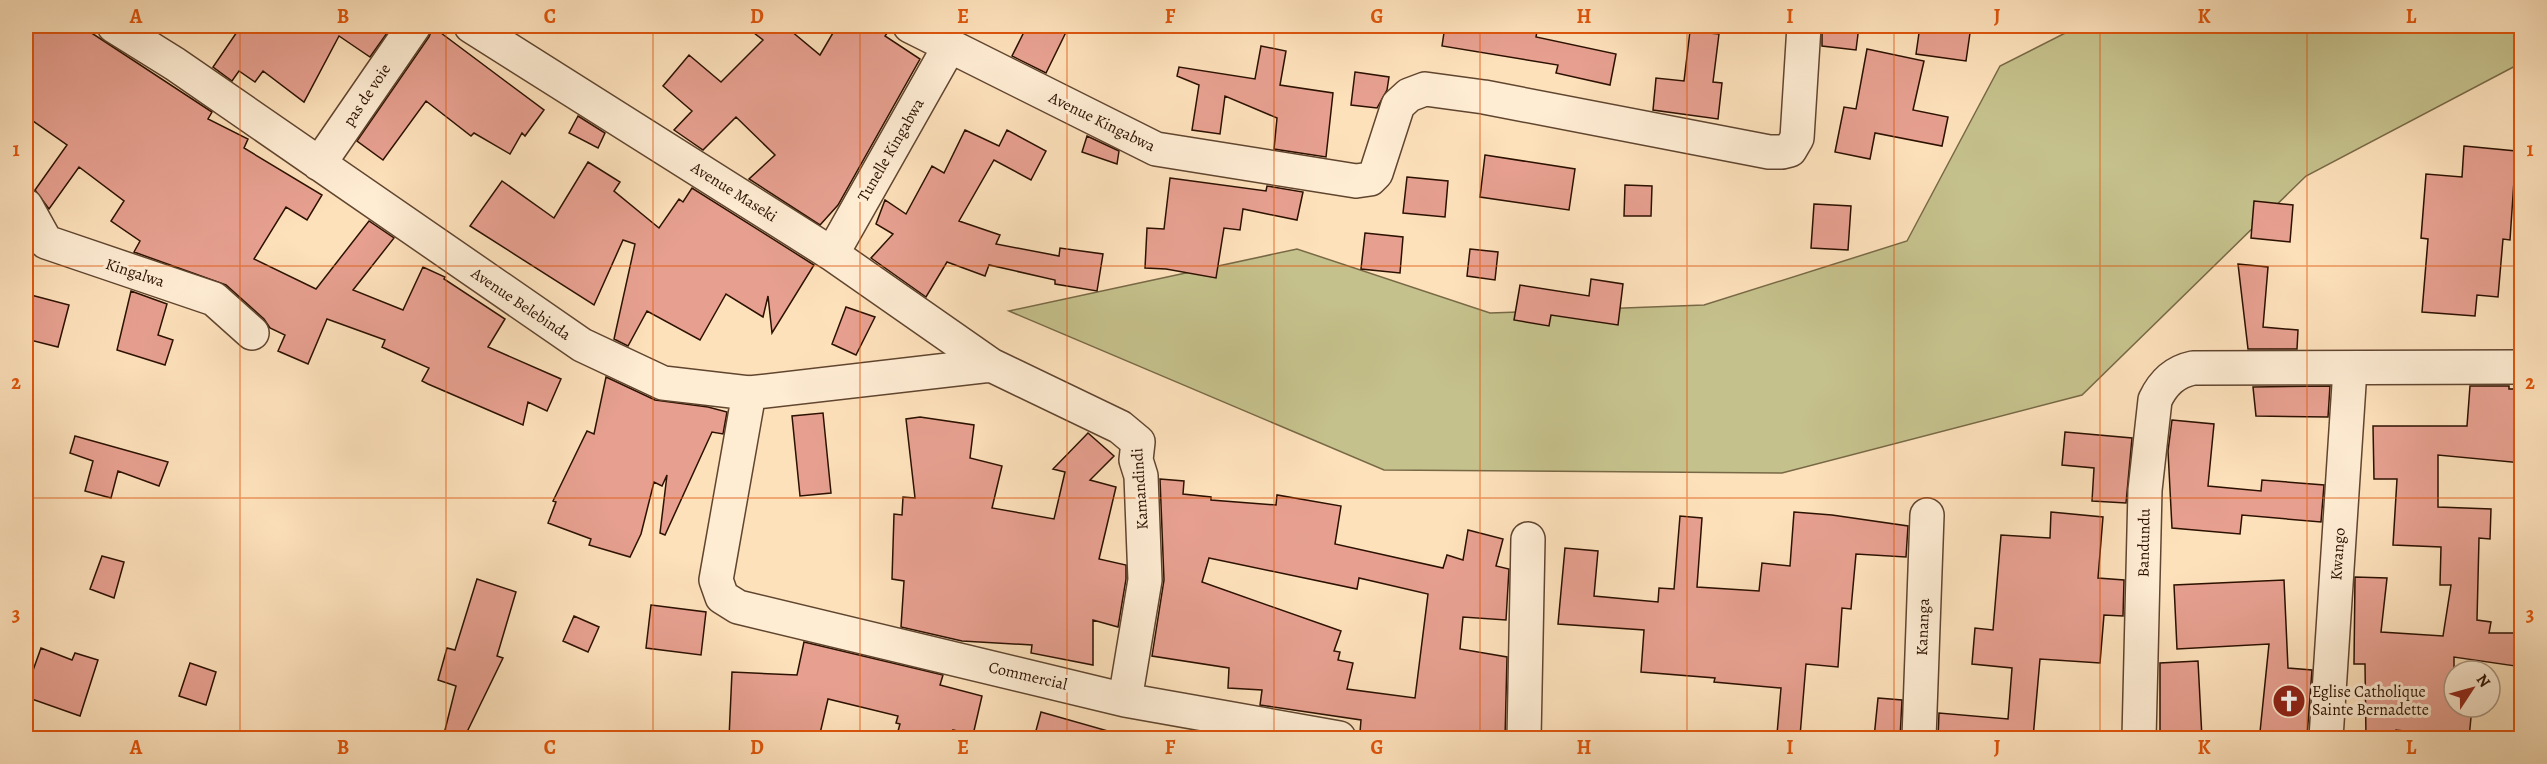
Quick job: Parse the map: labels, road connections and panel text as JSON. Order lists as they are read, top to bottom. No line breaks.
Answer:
{"streets":{"street":["pas de voie","Avenue Kingabwa","Tunelle Kingabwa","Avenue Maseki","Kingalwa","Avenue Belebinda","Kamandindi","Bandundu","Kwango","Kananga","Commercial"]},"crossings":[["pas de voie","Avenue Belebinda"],["Avenue Kingabwa","Tunelle Kingabwa"],["Tunelle Kingabwa","Avenue Maseki"],["Avenue Maseki","Avenue Belebinda"],["Avenue Maseki","Kamandindi"],["Avenue Belebinda","Kamandindi"],["Avenue Belebinda","Commercial"],["Kamandindi","Commercial"],["Bandundu","Kwango"]],"places":{"church":["Eglise Catholique Sainte Bernadette"]},"north":"top right","grid":{"columns":["A","B","C","D","E","F","G","H","I","J","K","L"],"rows":["1","2","3"]}}
